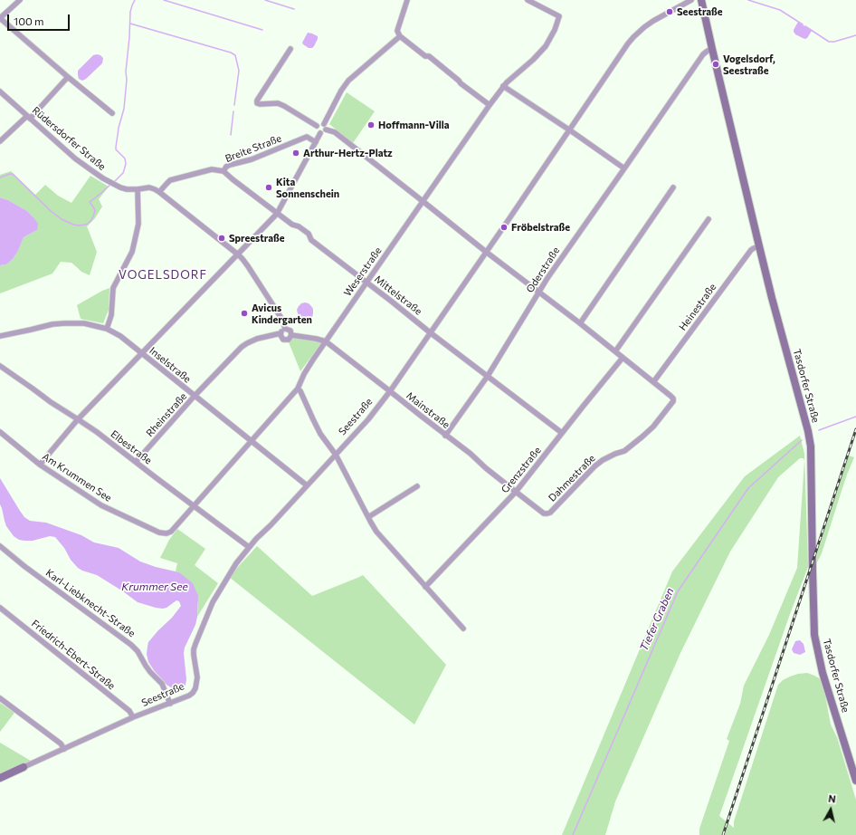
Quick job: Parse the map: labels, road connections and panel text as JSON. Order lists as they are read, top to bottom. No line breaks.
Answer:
{"streets":{"main road":["Tasdorfer Straße","Seestraße"],"street":["Rüdersdorfer Straße","Breite Straße","Oderstraße","Weserstraße","Mittelstraße","Heinestraße","Inselstraße","Mainstraße","Rheinstraße","Elbestraße","Grenzstraße","Am Krummen See","Dahmestraße","Karl-Liebknecht-Straße","Friedrich-Ebert-Straße"]},"crossings":[["Rüdersdorfer Straße","Breite Straße"],["Rüdersdorfer Straße","Mainstraße"],["Rüdersdorfer Straße","Rheinstraße"],["Breite Straße","Mittelstraße"],["Oderstraße","Mittelstraße"],["Oderstraße","Tasdorfer Straße"],["Oderstraße","Mainstraße"],["Weserstraße","Mittelstraße"],["Weserstraße","Inselstraße"],["Weserstraße","Mainstraße"],["Weserstraße","Elbestraße"],["Weserstraße","Am Krummen See"],["Mittelstraße","Seestraße"],["Mittelstraße","Grenzstraße"],["Heinestraße","Tasdorfer Straße"],["Heinestraße","Dahmestraße"],["Inselstraße","Rheinstraße"],["Inselstraße","Seestraße"],["Mainstraße","Rheinstraße"],["Mainstraße","Seestraße"],["Mainstraße","Grenzstraße"],["Mainstraße","Dahmestraße"],["Rheinstraße","Elbestraße"],["Seestraße","Elbestraße"],["Seestraße","Karl-Liebknecht-Straße"],["Seestraße","Friedrich-Ebert-Straße"]],"districts":["VOGELSDORF"],"water":["Krummer See","Tiefer Graben"],"places":["Seestraße","Vogelsdorf, Seestraße","Hoffmann-Villa","Arthur-Hertz-Platz","Kita Sonnenschein","Fröbelstraße","Spreestraße","Avicus Kindergarten"],"scale_bar":"100 m","north":"top"}
